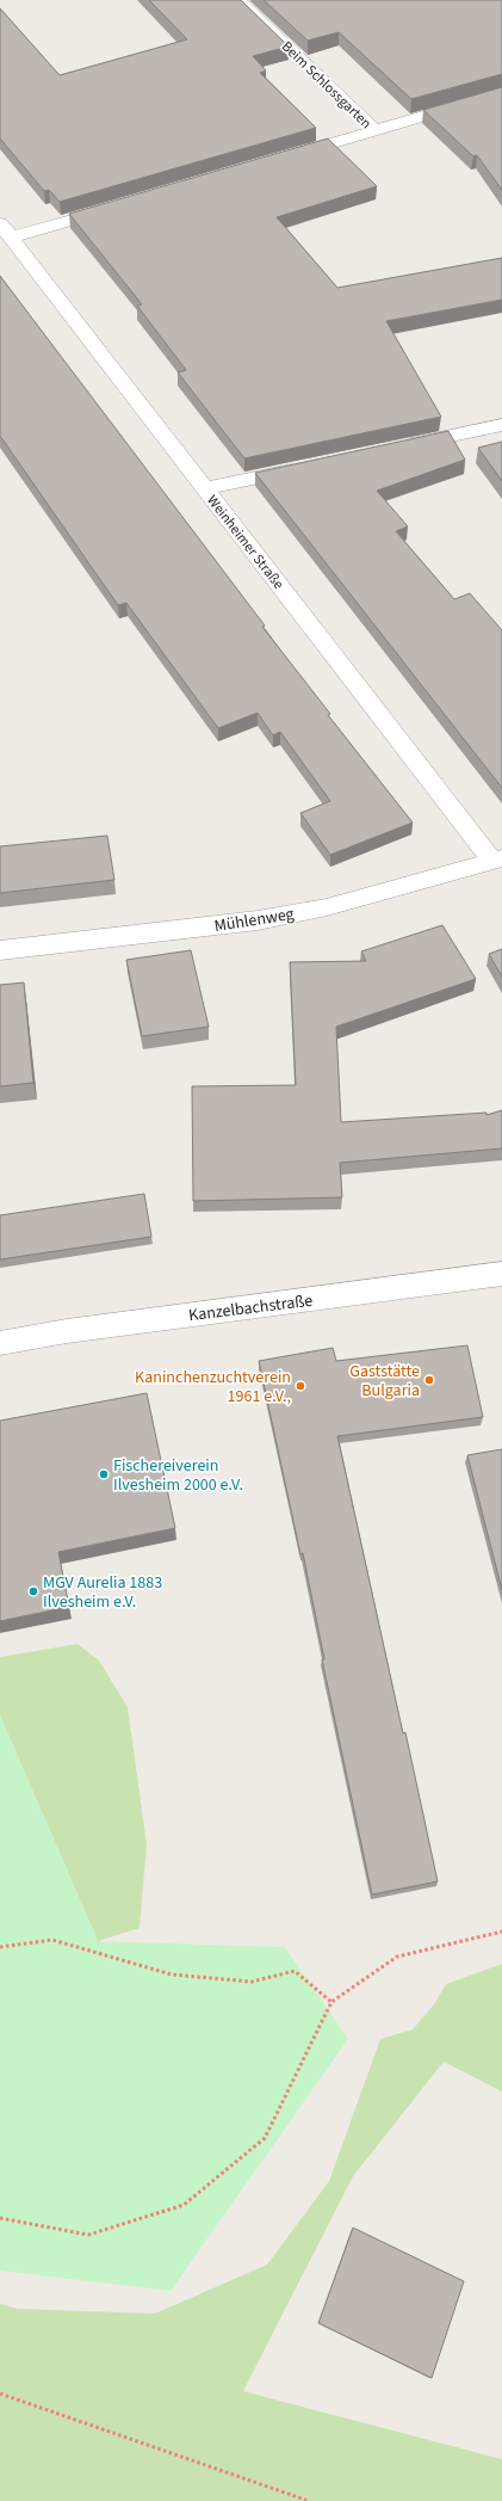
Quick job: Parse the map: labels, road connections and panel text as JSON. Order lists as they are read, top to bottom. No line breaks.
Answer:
{"streets":{"street":["Beim Schlossgarten","Weinheimer Straße","Mühlenweg","Kanzelbachstraße"]},"crossings":[["Weinheimer Straße","Mühlenweg"]],"places":["Gaststätte Bulgaria","Kaninchenzuchtverein 1961 e.V.,","Fischereiverein Ilvesheim 2000 e.V.","MGV Aurelia 1883 Ilvesheim e.V."]}
